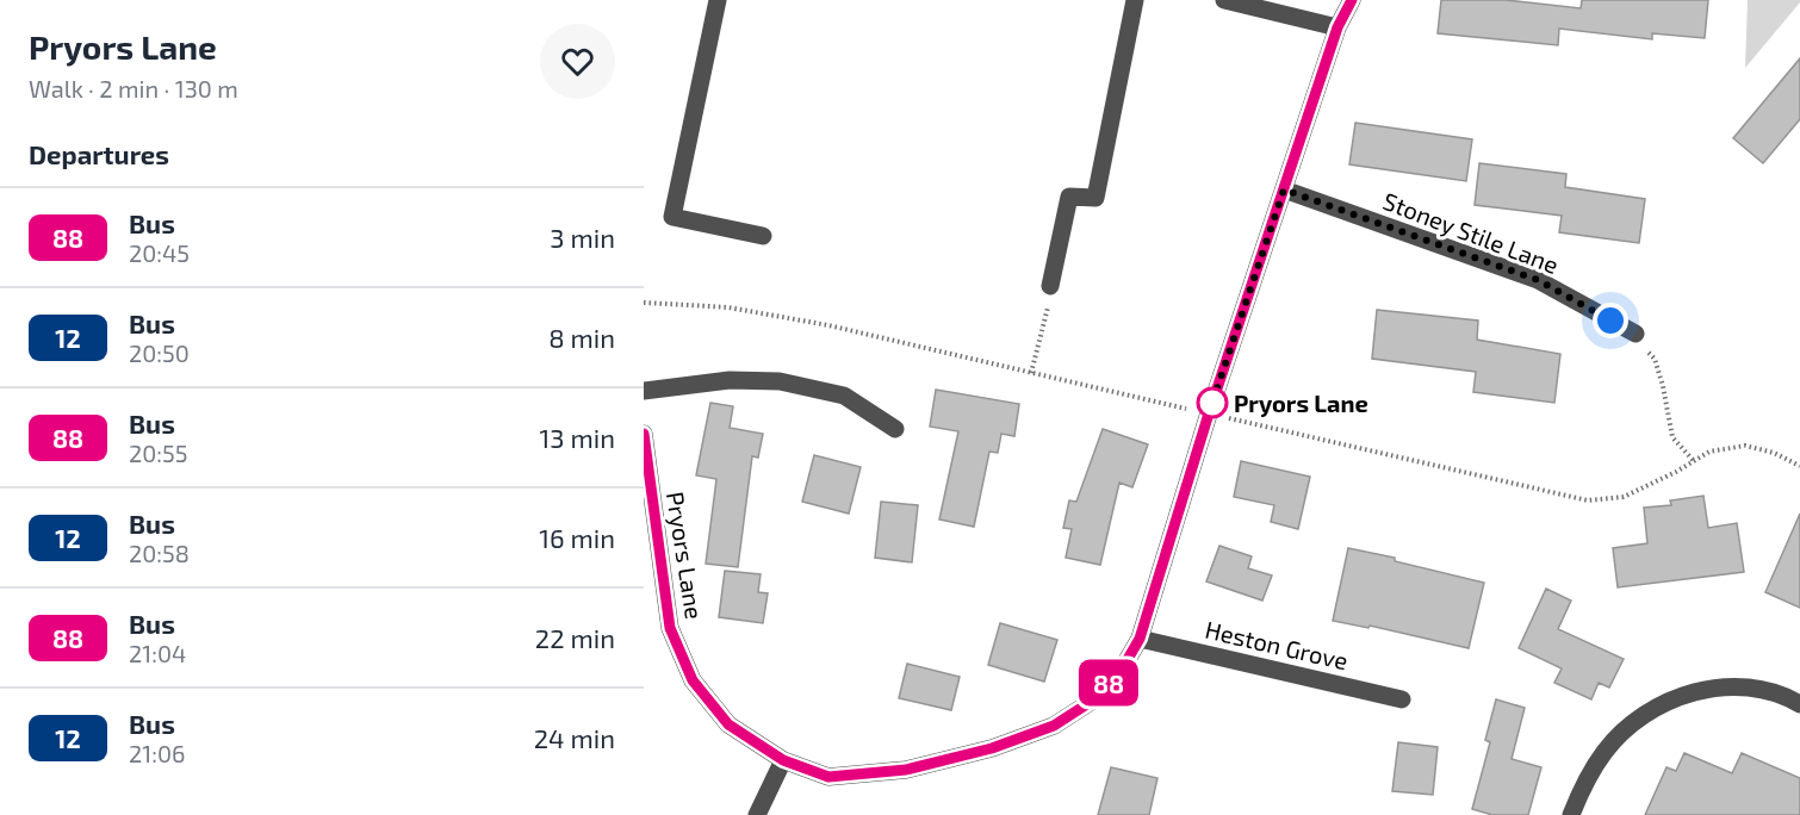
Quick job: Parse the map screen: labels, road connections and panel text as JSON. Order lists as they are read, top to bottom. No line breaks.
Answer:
{"streets":{"street":["Stoney Stile Lane","Pryors Lane","Heston Grove"]},"crossings":[["Stoney Stile Lane","Pryors Lane"],["Pryors Lane","Heston Grove"]],"places":["Pryors Lane"],"lines":["bus line 88"],"page":{"heading":[["Pryors Lane","Walk · 2 min · 130 m"],"Departures"],"on_map":"88","list":[{"mark":"88","name":"Bus","note":"20:45","value":"3 min"},{"mark":"12","name":"Bus","note":"20:50","value":"8 min"},{"mark":"88","name":"Bus","note":"20:55","value":"13 min"},{"mark":"12","name":"Bus","note":"20:58","value":"16 min"},{"mark":"88","name":"Bus","note":"21:04","value":"22 min"},{"mark":"12","name":"Bus","note":"21:06","value":"24 min"}]}}
